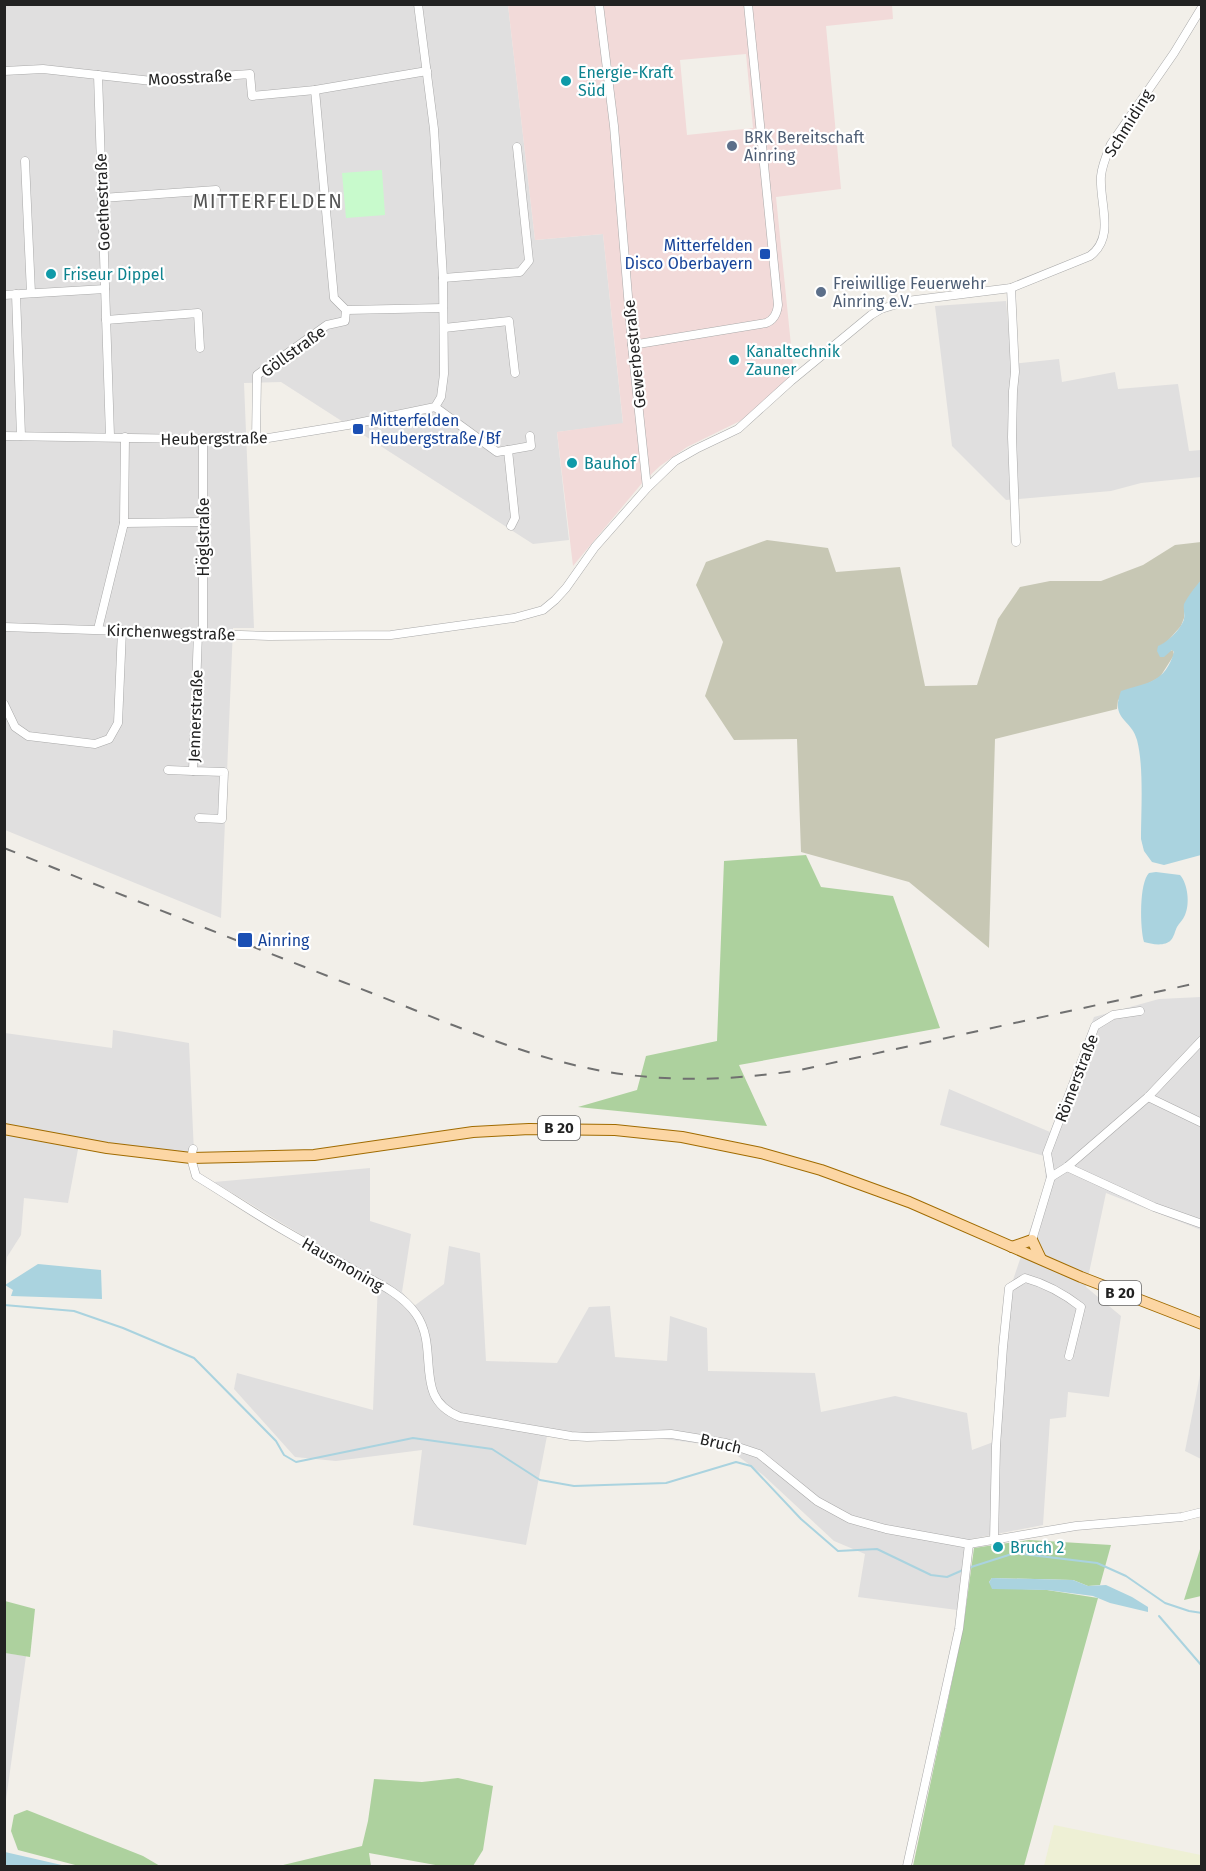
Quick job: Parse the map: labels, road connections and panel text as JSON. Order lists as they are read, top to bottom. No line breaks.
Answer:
{"streets":{"main road":["B 20"],"street":["Moosstraße","Schmiding","Goethestraße","Göllstraße","Gewerbestraße","Heubergstraße","Höglstraße","Kirchenwegstraße","Jennerstraße","Römerstraße","Hausmoning","Bruch"]},"crossings":[["Moosstraße","Goethestraße"],["Schmiding","Kirchenwegstraße"],["Goethestraße","Heubergstraße"],["Göllstraße","Heubergstraße"],["Gewerbestraße","Kirchenwegstraße"],["Heubergstraße","Höglstraße"],["Höglstraße","Kirchenwegstraße"],["Höglstraße","Jennerstraße"],["Kirchenwegstraße","Jennerstraße"],["B 20","Hausmoning"],["Hausmoning","Bruch"]],"districts":["MITTERFELDEN"],"places":{"other":["Energie-Kraft Süd","BRK Bereitschaft Ainring","Friseur Dippel","Freiwillige Feuerwehr Ainring e.V.","Kanaltechnik Zauner","Bauhof","Bruch 2"],"transit":["Mitterfelden Disco Oberbayern","Mitterfelden Heubergstraße/Bf","Ainring"]}}
